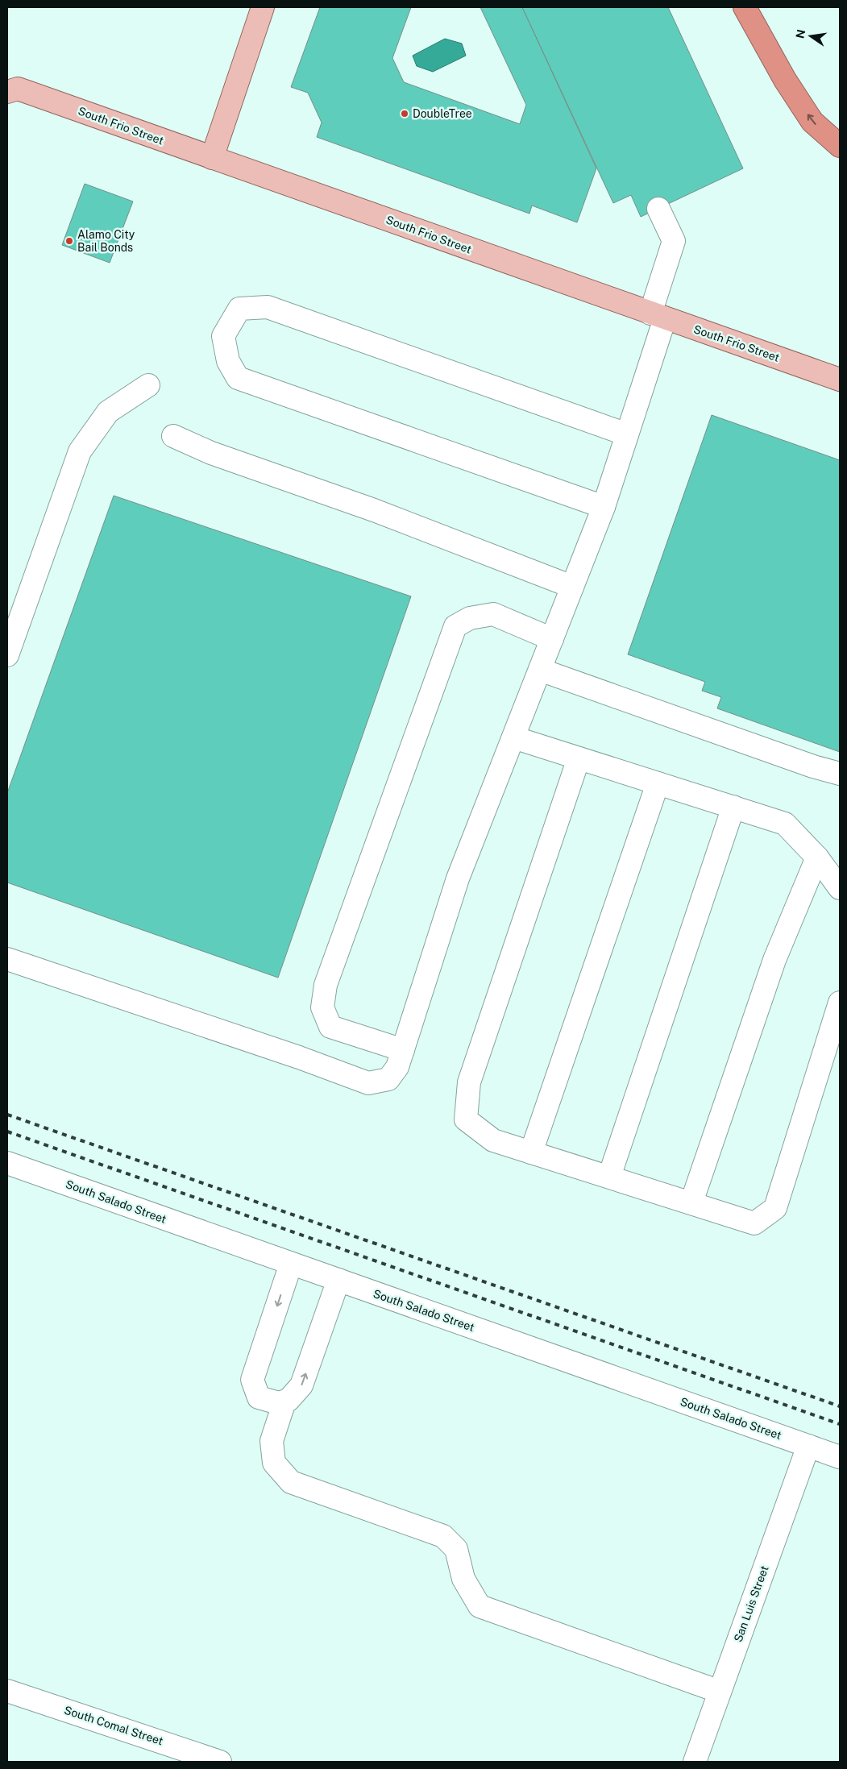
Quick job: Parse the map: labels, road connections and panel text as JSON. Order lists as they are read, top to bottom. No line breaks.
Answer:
{"streets":{"main road":["South Frio Street"],"street":["South Salado Street","San Luis Street","South Comal Street"]},"crossings":[["South Salado Street","San Luis Street"]],"places":["DoubleTree","Alamo City Bail Bonds"],"north":"left"}
